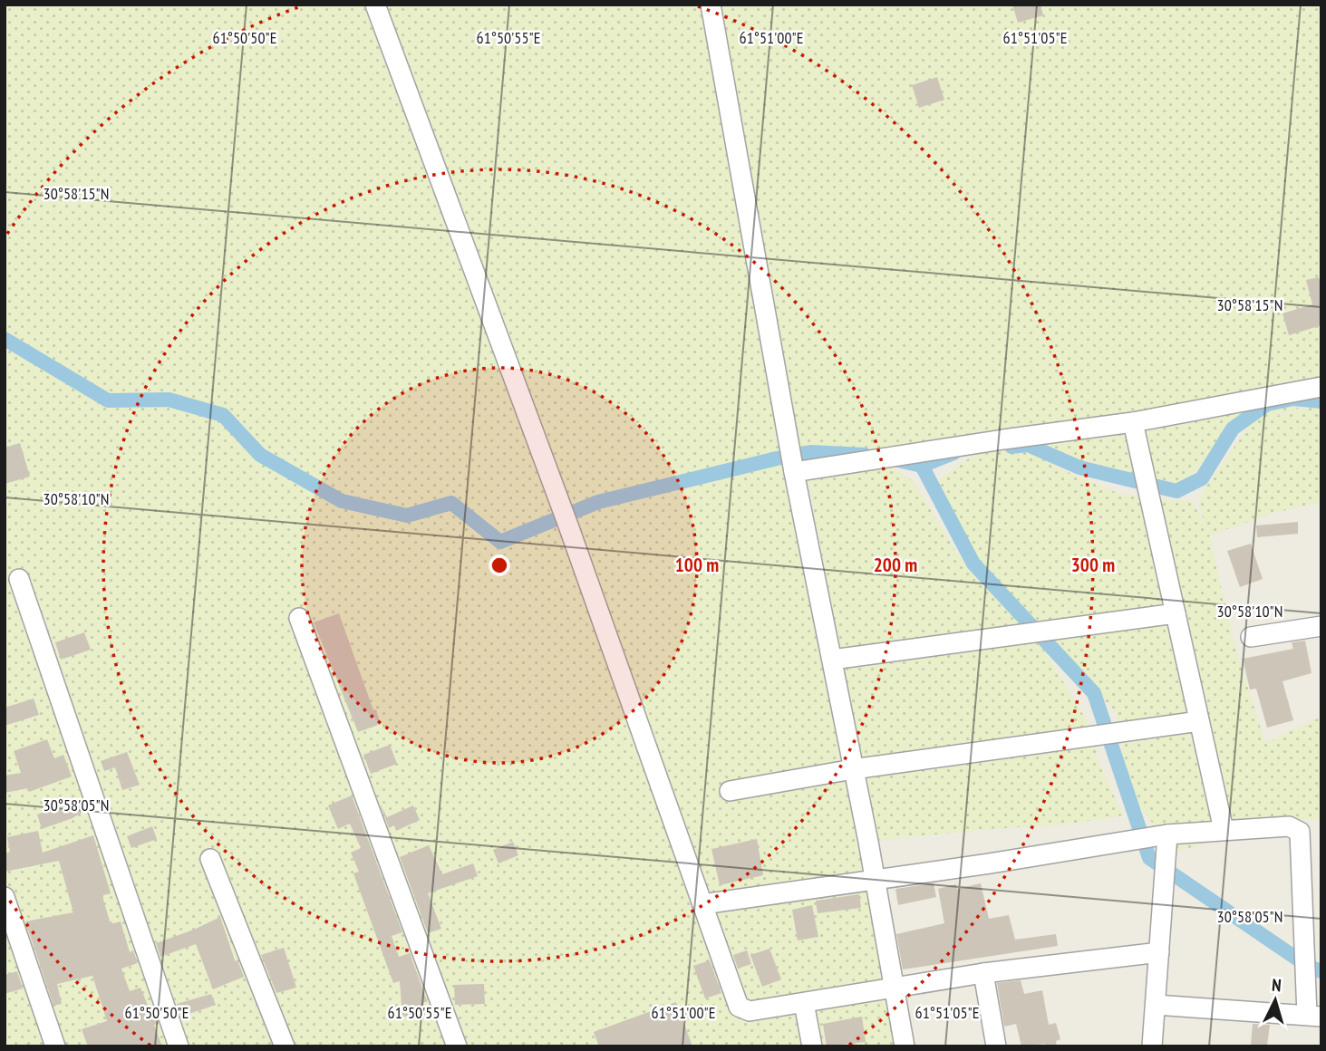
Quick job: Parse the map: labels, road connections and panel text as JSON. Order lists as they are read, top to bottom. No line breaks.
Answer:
{"north":"top","coordinates":["61°50'50\"E","61°50'55\"E","61°51'00\"E","61°51'05\"E","30°58'15\"N","30°58'10\"N","30°58'05\"N"],"rings":["100 m","200 m","300 m"]}
